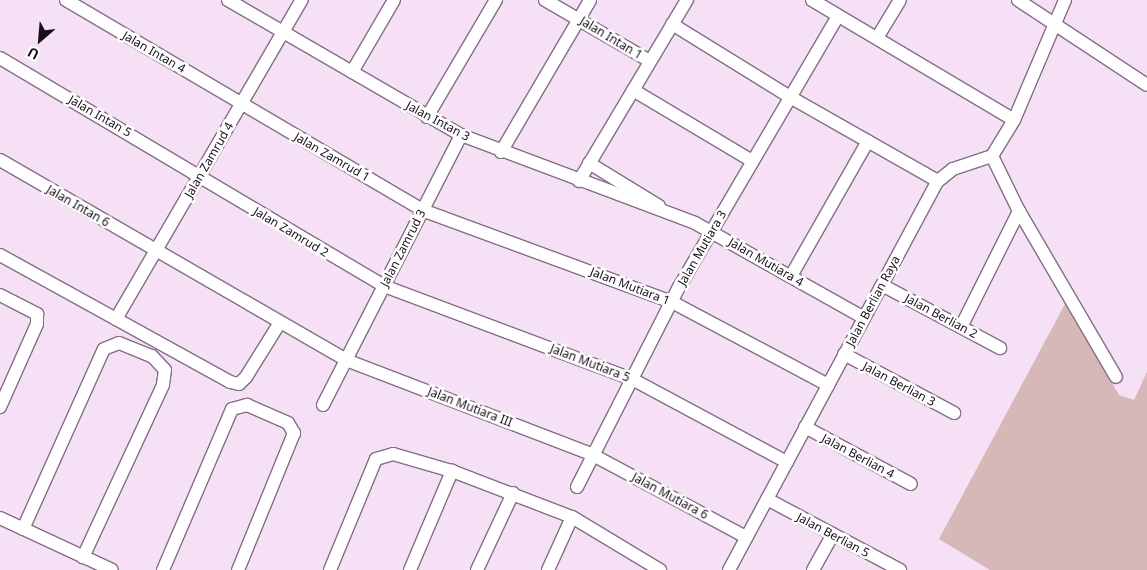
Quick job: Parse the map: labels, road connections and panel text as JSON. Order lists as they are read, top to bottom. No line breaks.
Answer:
{"streets":{"street":["Jalan Intan 1","Jalan Intan 4","Jalan Intan 5","Jalan Intan 3","Jalan Zamrud 1","Jalan Zamrud 4","Jalan Intan 6","Jalan Zamrud 2","Jalan Zamrud 3","Jalan Mutiara 3","Jalan Mutiara 4","Jalan Mutiara 1","Jalan Berlian Raya","Jalan Berlian 2","Jalan Mutiara 5","Jalan Berlian 3","Jalan Mutiara III","Jalan Berlian 4","Jalan Mutiara 6","Jalan Berlian 5"]},"crossings":[["Jalan Intan 4","Jalan Zamrud 1"],["Jalan Intan 4","Jalan Zamrud 4"],["Jalan Intan 5","Jalan Zamrud 4"],["Jalan Intan 5","Jalan Zamrud 2"],["Jalan Intan 3","Jalan Zamrud 4"],["Jalan Intan 3","Jalan Zamrud 3"],["Jalan Intan 3","Jalan Mutiara 4"],["Jalan Zamrud 1","Jalan Zamrud 4"],["Jalan Zamrud 1","Jalan Zamrud 3"],["Jalan Zamrud 1","Jalan Mutiara 1"],["Jalan Zamrud 4","Jalan Intan 6"],["Jalan Zamrud 4","Jalan Zamrud 2"],["Jalan Zamrud 2","Jalan Zamrud 3"],["Jalan Zamrud 2","Jalan Mutiara 5"],["Jalan Zamrud 3","Jalan Mutiara 1"],["Jalan Zamrud 3","Jalan Mutiara 5"],["Jalan Zamrud 3","Jalan Mutiara III"],["Jalan Mutiara 3","Jalan Mutiara 4"],["Jalan Mutiara 3","Jalan Mutiara 1"],["Jalan Mutiara 3","Jalan Mutiara 5"],["Jalan Mutiara 3","Jalan Mutiara III"],["Jalan Mutiara 3","Jalan Mutiara 6"],["Jalan Mutiara 4","Jalan Berlian Raya"],["Jalan Mutiara 1","Jalan Berlian Raya"],["Jalan Berlian Raya","Jalan Berlian 2"],["Jalan Berlian Raya","Jalan Mutiara 5"],["Jalan Berlian Raya","Jalan Berlian 3"],["Jalan Berlian Raya","Jalan Berlian 4"],["Jalan Berlian Raya","Jalan Mutiara 6"],["Jalan Berlian Raya","Jalan Berlian 5"],["Jalan Mutiara III","Jalan Mutiara 6"]],"north":"bottom left"}
